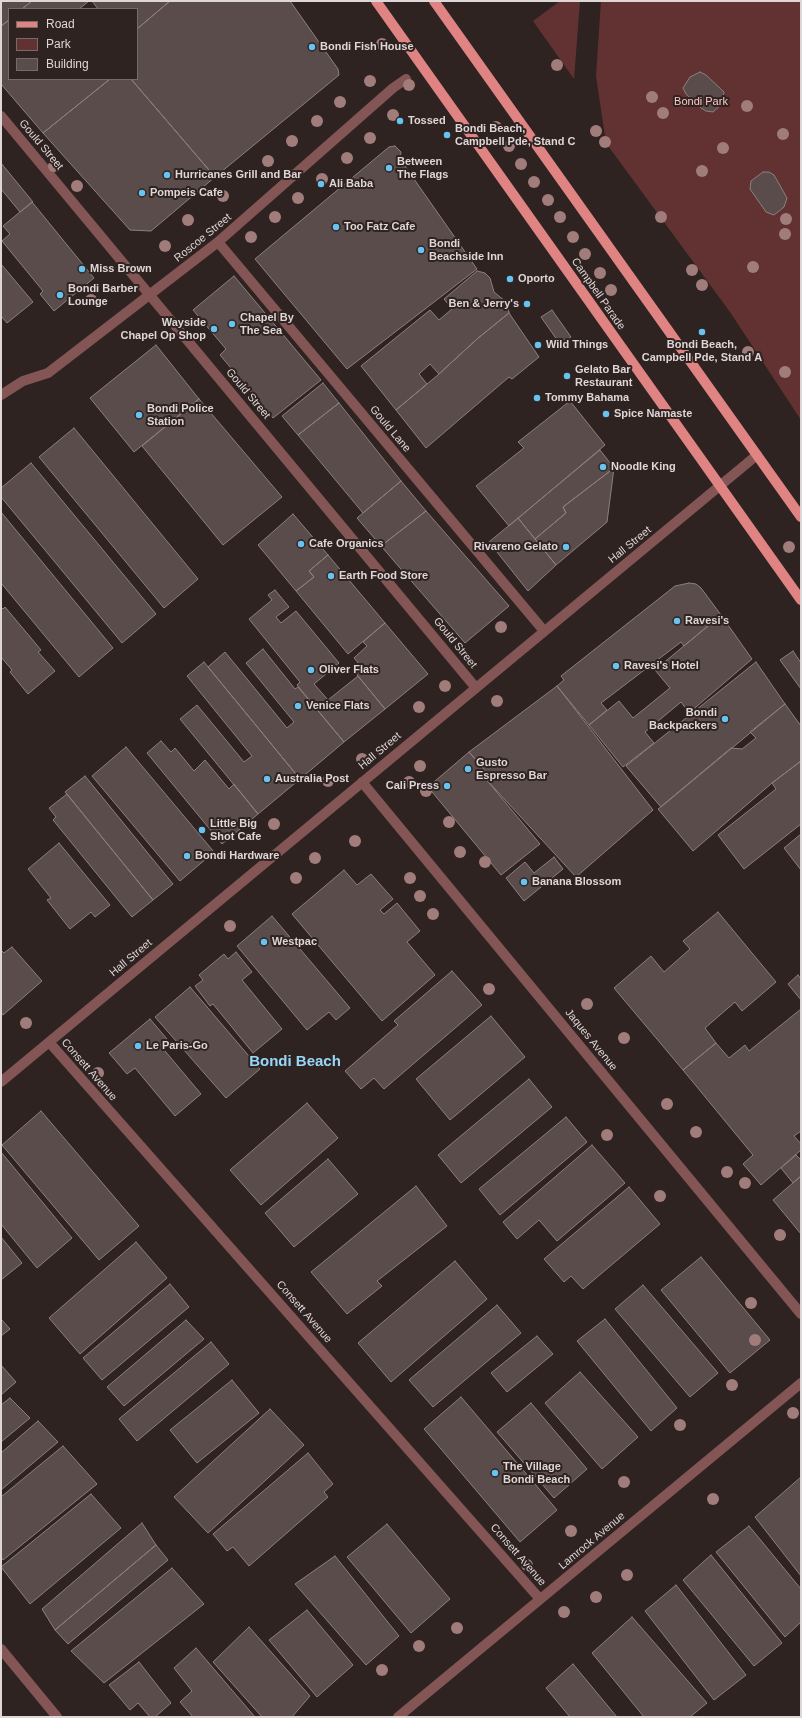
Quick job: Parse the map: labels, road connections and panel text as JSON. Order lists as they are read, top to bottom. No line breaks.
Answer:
{"streets":{"main road":["Campbell Parade"],"street":["Gould Street","Roscoe Street","Gould Lane","Hall Street","Jaques Avenue","Consett Avenue","Lamrock Avenue"]},"crossings":[["Gould Street","Roscoe Street"],["Gould Street","Hall Street"],["Roscoe Street","Gould Lane"],["Campbell Parade","Hall Street"],["Gould Lane","Hall Street"],["Hall Street","Jaques Avenue"],["Hall Street","Consett Avenue"],["Consett Avenue","Lamrock Avenue"]],"districts":["Bondi Beach"],"parks":["Bondi Park"],"places":["Bondi Fish House","Tossed","Bondi Beach, Campbell Pde, Stand C","Between The Flags","Hurricanes Grill and Bar","Ali Baba","Pompeis Cafe","Too Fatz Cafe","Bondi Beachside Inn","Miss Brown","Oporto","Bondi Barber Lounge","Ben & Jerry's","Chapel By The Sea","Wayside Chapel Op Shop","Bondi Beach, Campbell Pde, Stand A","Wild Things","Gelato Bar Restaurant","Tommy Bahama","Spice Namaste","Bondi Police Station","Noodle King","Cafe Organics","Rivareno Gelato","Earth Food Store","Ravesi's","Ravesi's Hotel","Oliver Flats","Venice Flats","Bondi Backpackers","Gusto Espresso Bar","Australia Post","Cali Press","Little Big Shot Cafe","Bondi Hardware","Banana Blossom","Westpac","Le Paris-Go","The Village Bondi Beach"],"legend":["Road","Park","Building"]}
